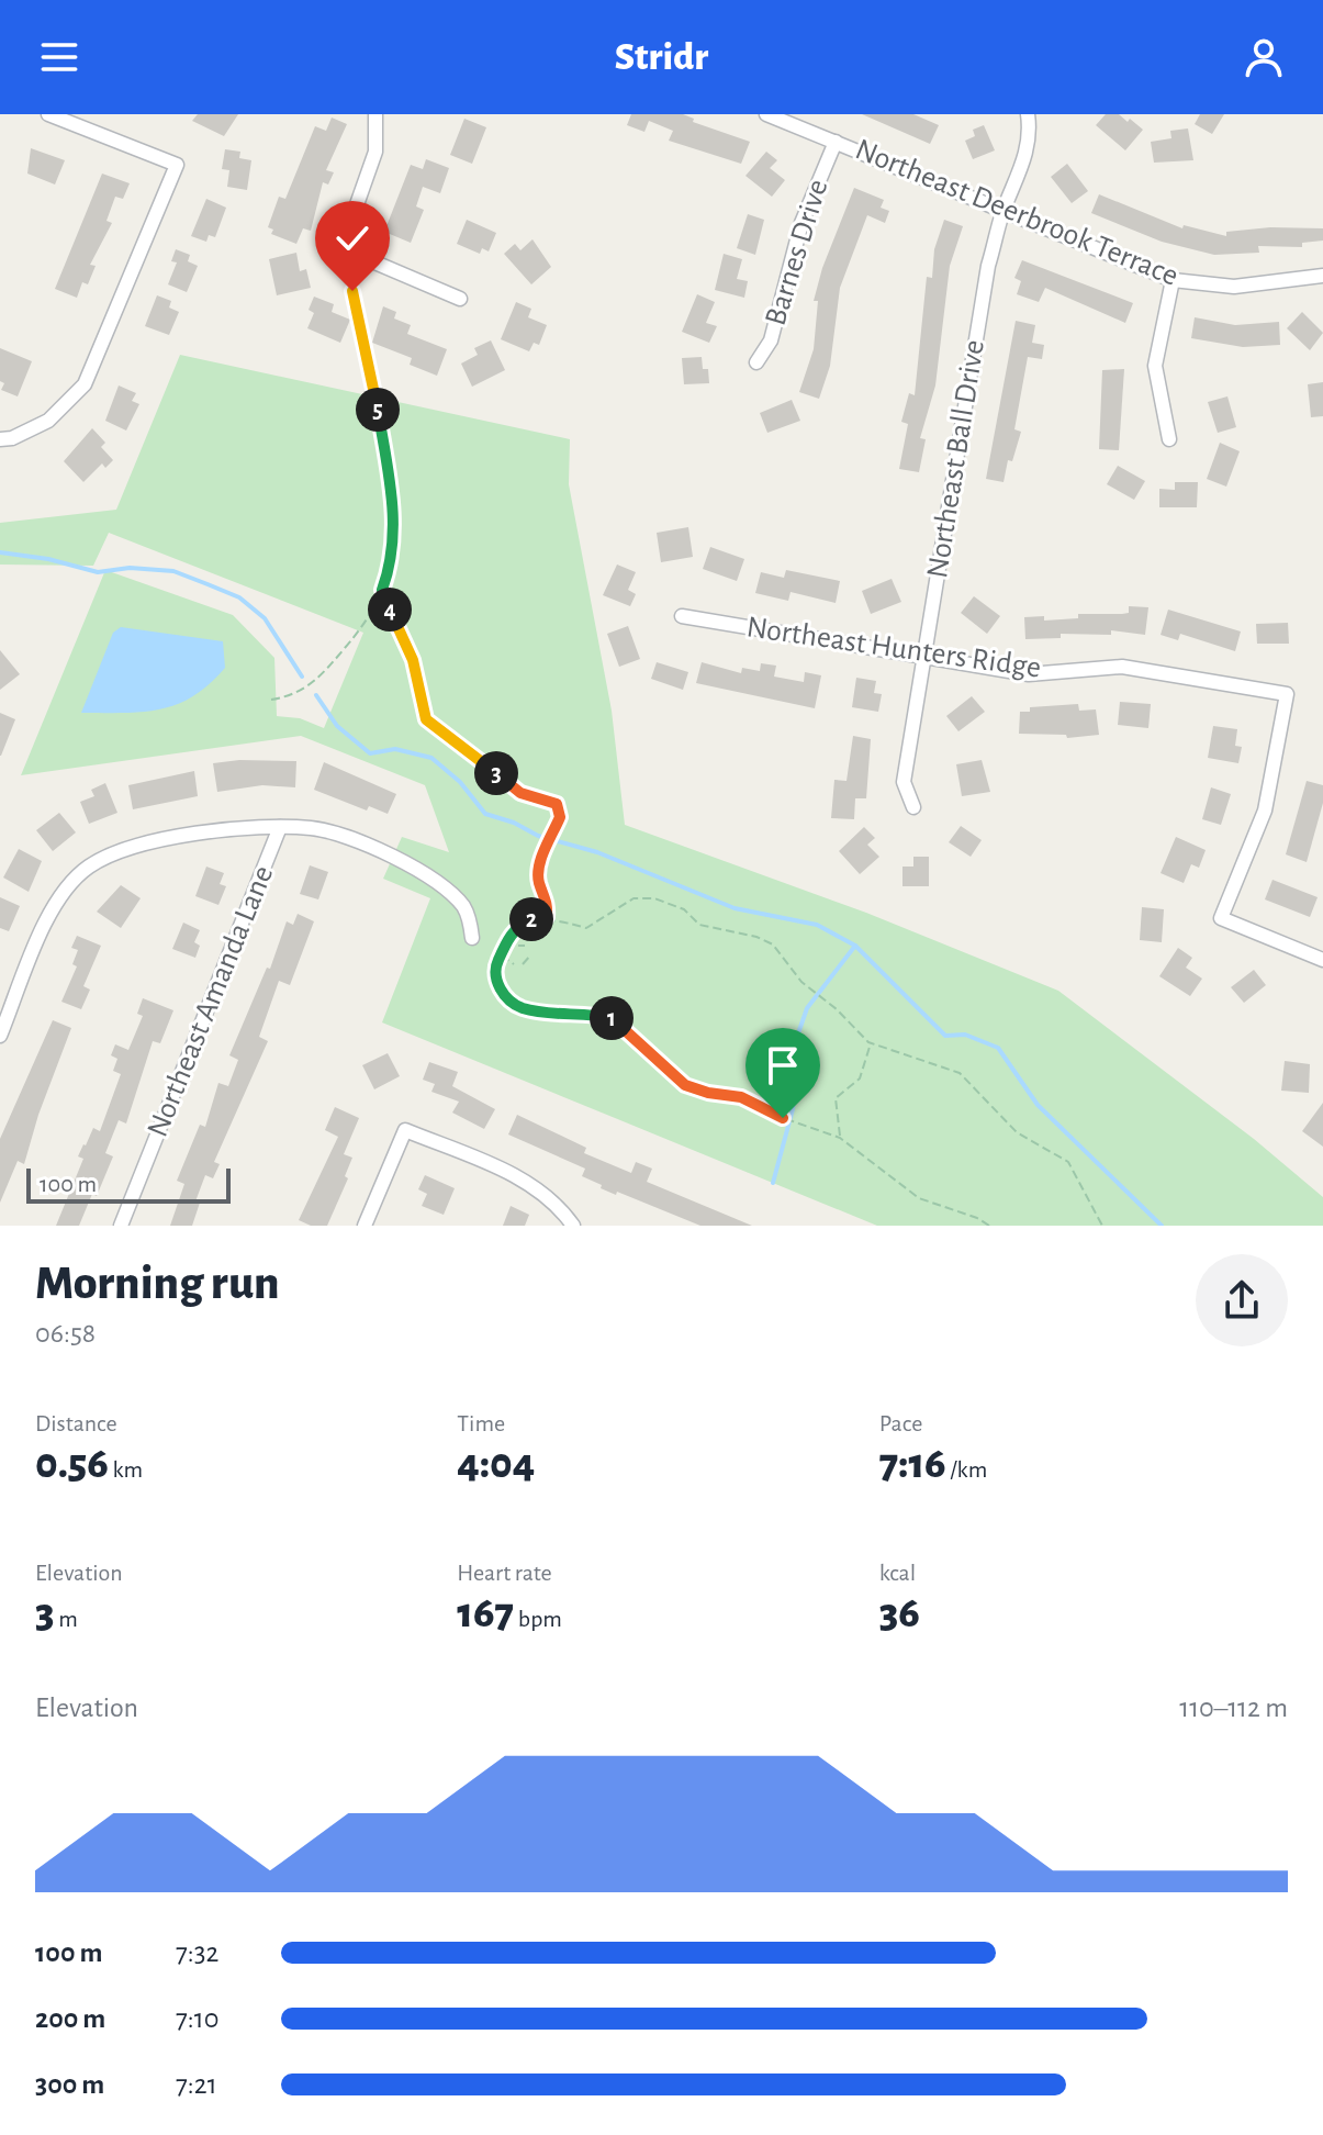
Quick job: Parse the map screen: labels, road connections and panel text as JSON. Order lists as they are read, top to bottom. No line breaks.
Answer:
{"streets":{"street":["Northeast Deerbrook Terrace","Barnes Drive","Northeast Ball Drive","Northeast Hunters Ridge","Northeast Amanda Lane"]},"crossings":[["Northeast Deerbrook Terrace","Barnes Drive"],["Northeast Deerbrook Terrace","Northeast Ball Drive"],["Northeast Ball Drive","Northeast Hunters Ridge"]],"scale_bar":"100 m","page":{"header":"Stridr","pins":["5","4","3","2","1"],"scale":"100 m","heading":["Morning run","06:58"],"stats":[["Distance","0.56 km"],["Time","4:04"],["Pace","7:16 /km"],["Elevation","3 m"],["Heart rate","167 bpm"],["kcal","36"]],"chart":["Elevation","110–112 m"],"list":[{"name":"100 m","note":"7:32"},{"name":"200 m","note":"7:10"},{"name":"300 m","note":"7:21"}]}}
